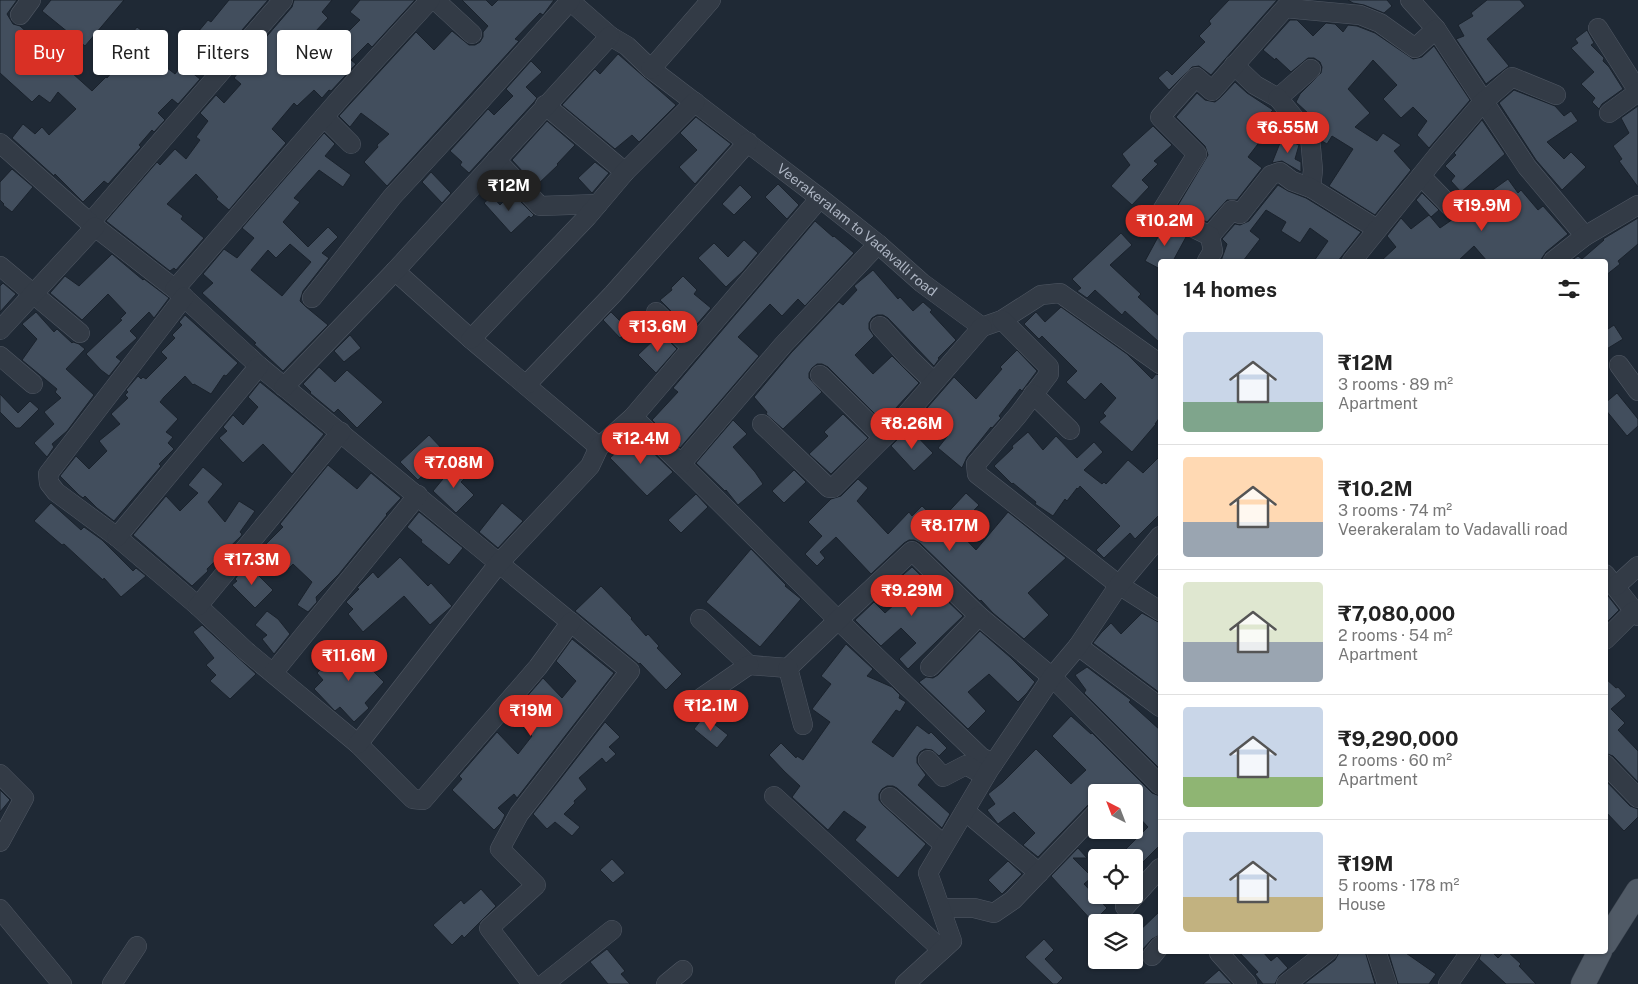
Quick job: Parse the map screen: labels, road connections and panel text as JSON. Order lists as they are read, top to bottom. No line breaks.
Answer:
{"streets":{"street":["Veerakeralam to Vadavalli road"]},"north":"top left","page":{"chip":["Buy","Rent","Filters","New"],"price":["₹6.55M","₹12M","₹19.9M","₹10.2M","₹13.6M","₹8.26M","₹12.4M","₹7.08M","₹8.17M","₹17.3M","₹9.29M","₹11.6M","₹12.1M","₹19M"],"heading":"14 homes","list":[{"name":"₹12M","note":"3 rooms · 89 m² · Apartment"},{"name":"₹10.2M","note":"3 rooms · 74 m² · Veerakeralam to Vadavalli road"},{"name":"₹7,080,000","note":"2 rooms · 54 m² · Apartment"},{"name":"₹9,290,000","note":"2 rooms · 60 m² · Apartment"},{"name":"₹19M","note":"5 rooms · 178 m² · House"}]}}
